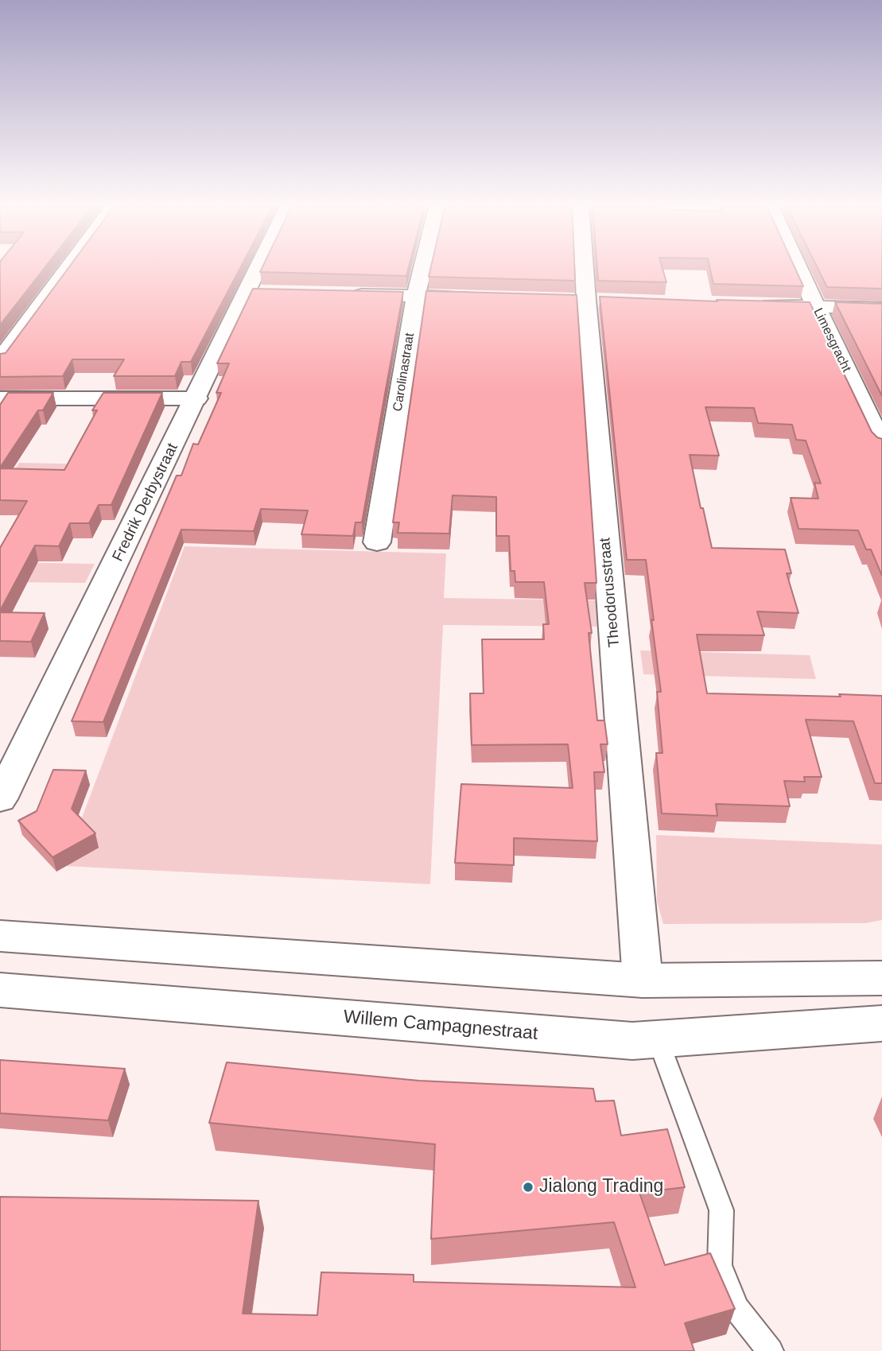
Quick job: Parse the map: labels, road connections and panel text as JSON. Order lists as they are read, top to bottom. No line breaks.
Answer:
{"streets":{"street":["Limesgracht","Carolinastraat","Fredrik Derbystraat","Theodorusstraat","Willem Campagnestraat"]},"places":["Jialong Trading"]}
